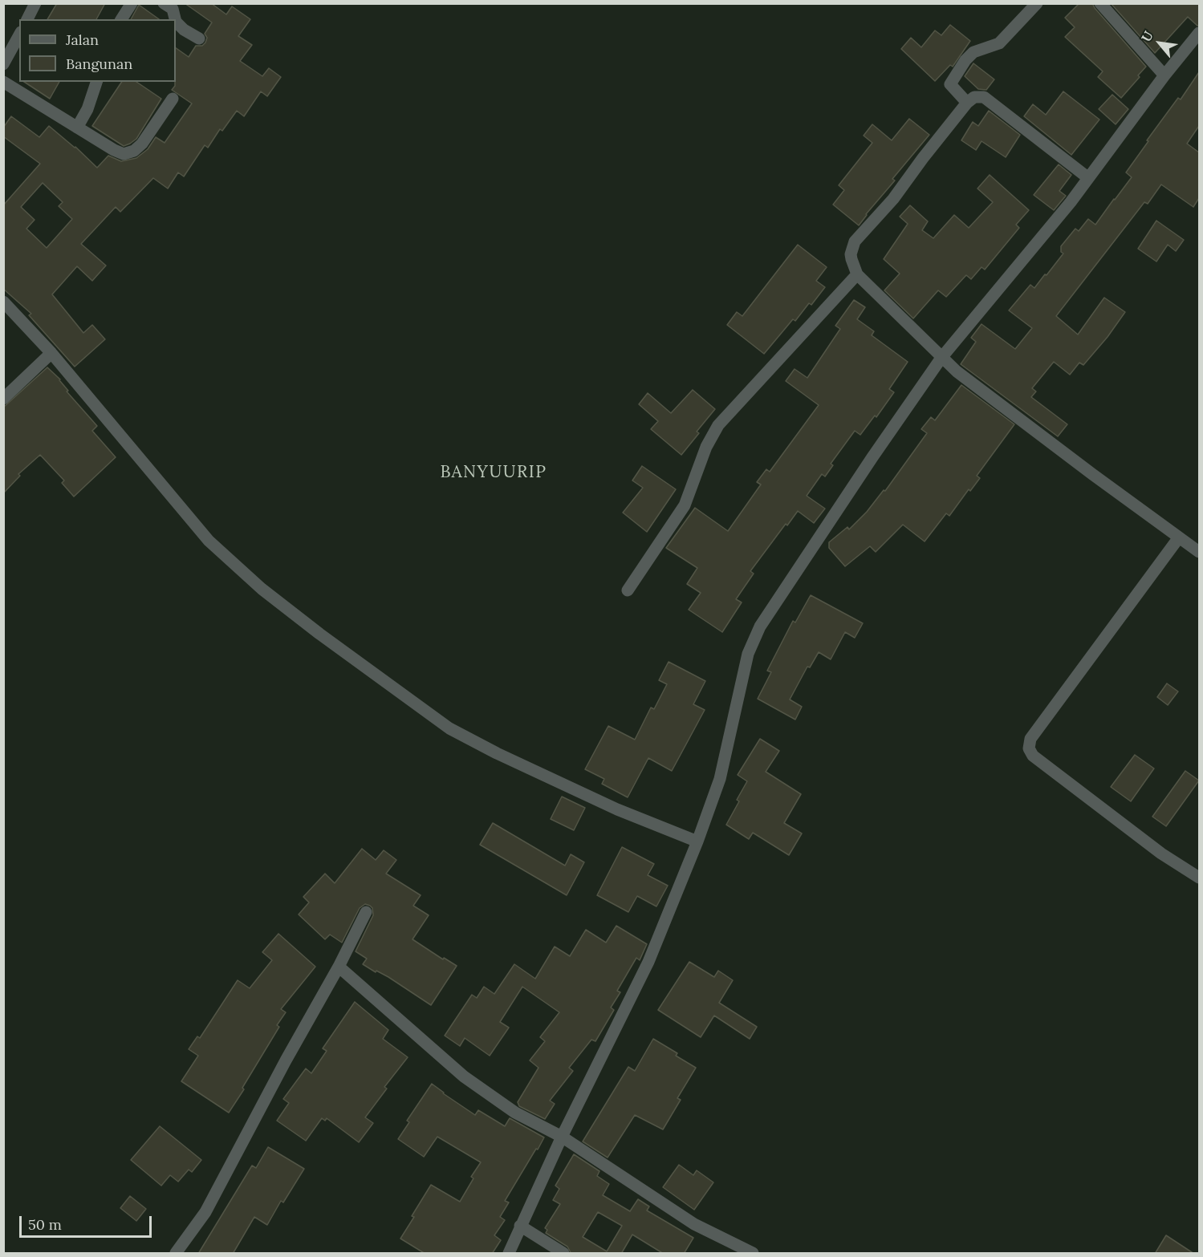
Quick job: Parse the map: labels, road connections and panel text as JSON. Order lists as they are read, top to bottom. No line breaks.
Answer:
{"districts":["BANYUURIP"],"legend":["Jalan","Bangunan"],"scale_bar":"50 m","north":"top left"}
